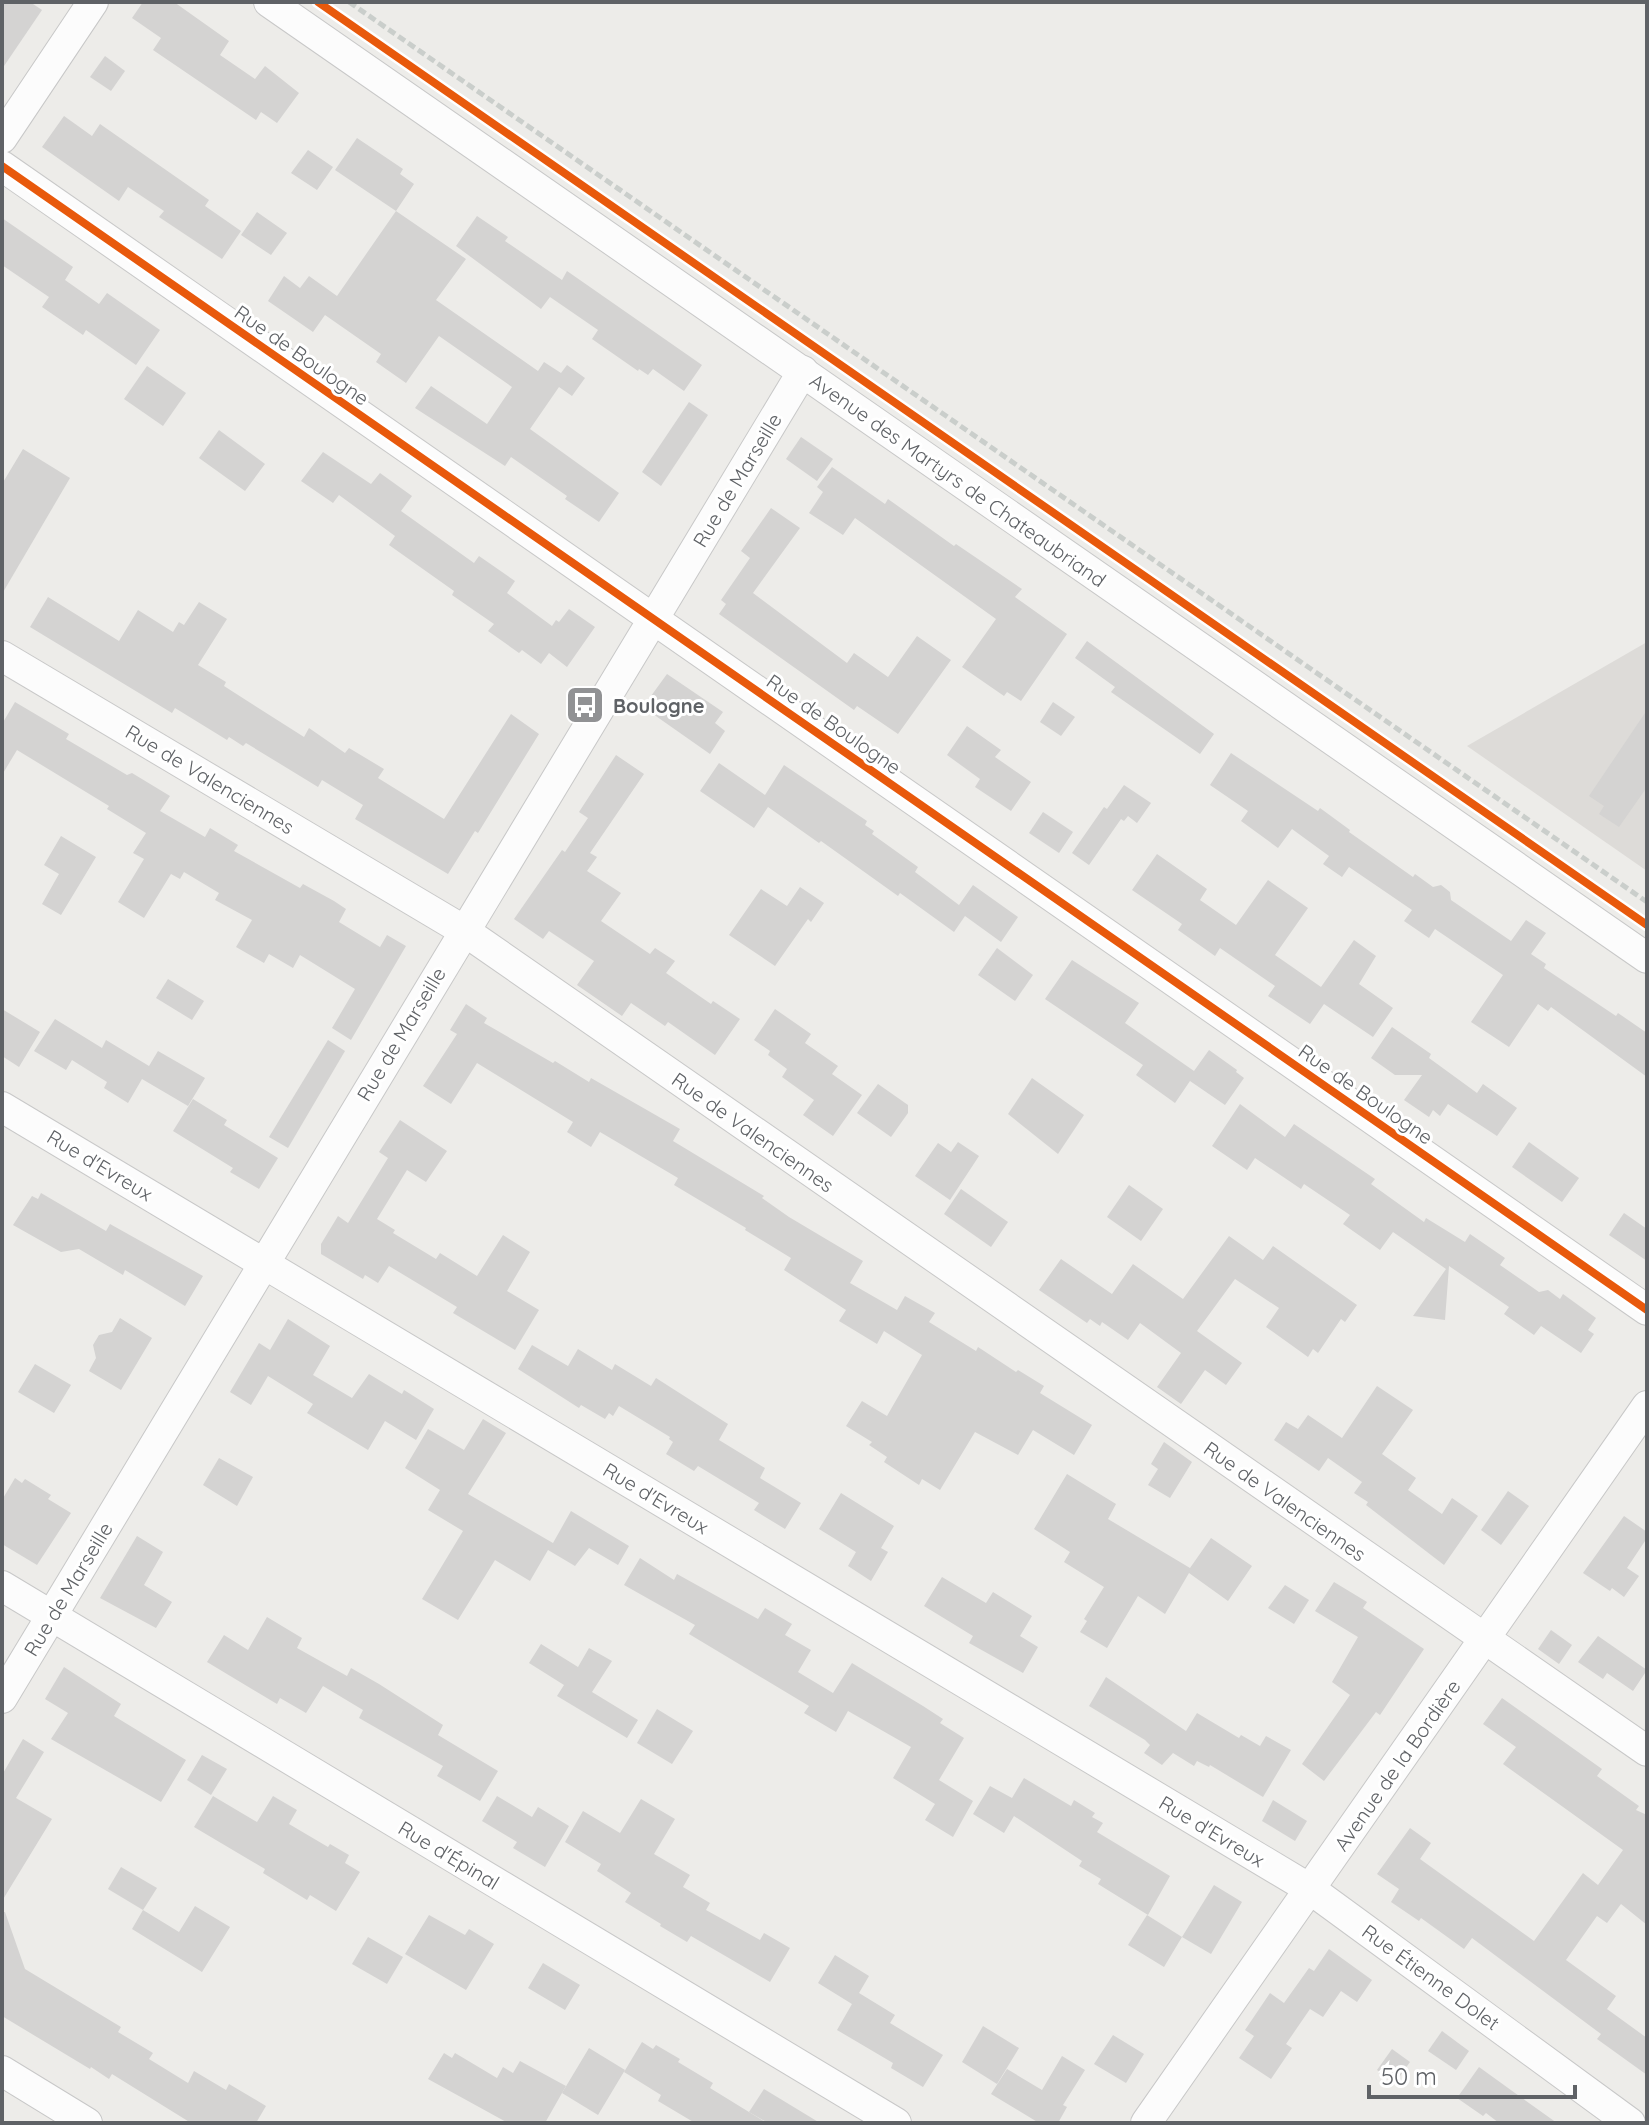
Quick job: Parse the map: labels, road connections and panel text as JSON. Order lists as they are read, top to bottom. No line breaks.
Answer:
{"streets":{"street":["Rue de Boulogne","Rue de Marseille","Avenue des Martyrs de Chateaubriand","Rue de Valenciennes","Rue d'Evreux","Avenue de la Bordière","Rue d'Épinal","Rue Étienne Dolet"]},"crossings":[["Rue de Boulogne","Rue de Marseille"],["Rue de Marseille","Avenue des Martyrs de Chateaubriand"],["Rue de Marseille","Rue de Valenciennes"],["Rue de Marseille","Rue d'Evreux"],["Rue de Marseille","Rue d'Épinal"],["Rue de Valenciennes","Avenue de la Bordière"],["Rue d'Evreux","Avenue de la Bordière"],["Rue d'Evreux","Rue Étienne Dolet"],["Avenue de la Bordière","Rue Étienne Dolet"]],"places":{"bus stop":["Boulogne"]},"scale_bar":"50 m"}
